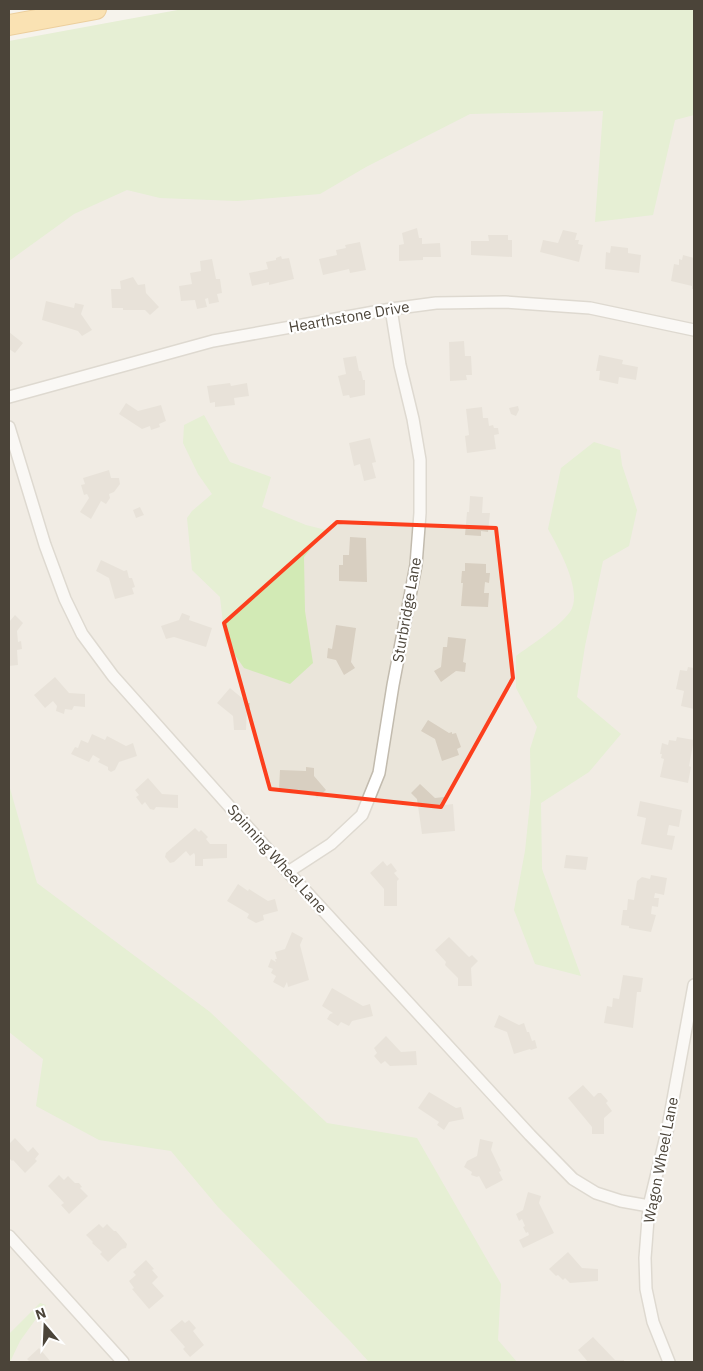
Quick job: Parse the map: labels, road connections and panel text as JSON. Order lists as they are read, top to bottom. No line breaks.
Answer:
{"streets":{"street":["Hearthstone Drive","Sturbridge Lane","Spinning Wheel Lane","Wagon Wheel Lane"]},"crossings":[["Hearthstone Drive","Sturbridge Lane"],["Sturbridge Lane","Spinning Wheel Lane"],["Spinning Wheel Lane","Wagon Wheel Lane"]],"north":"top"}
